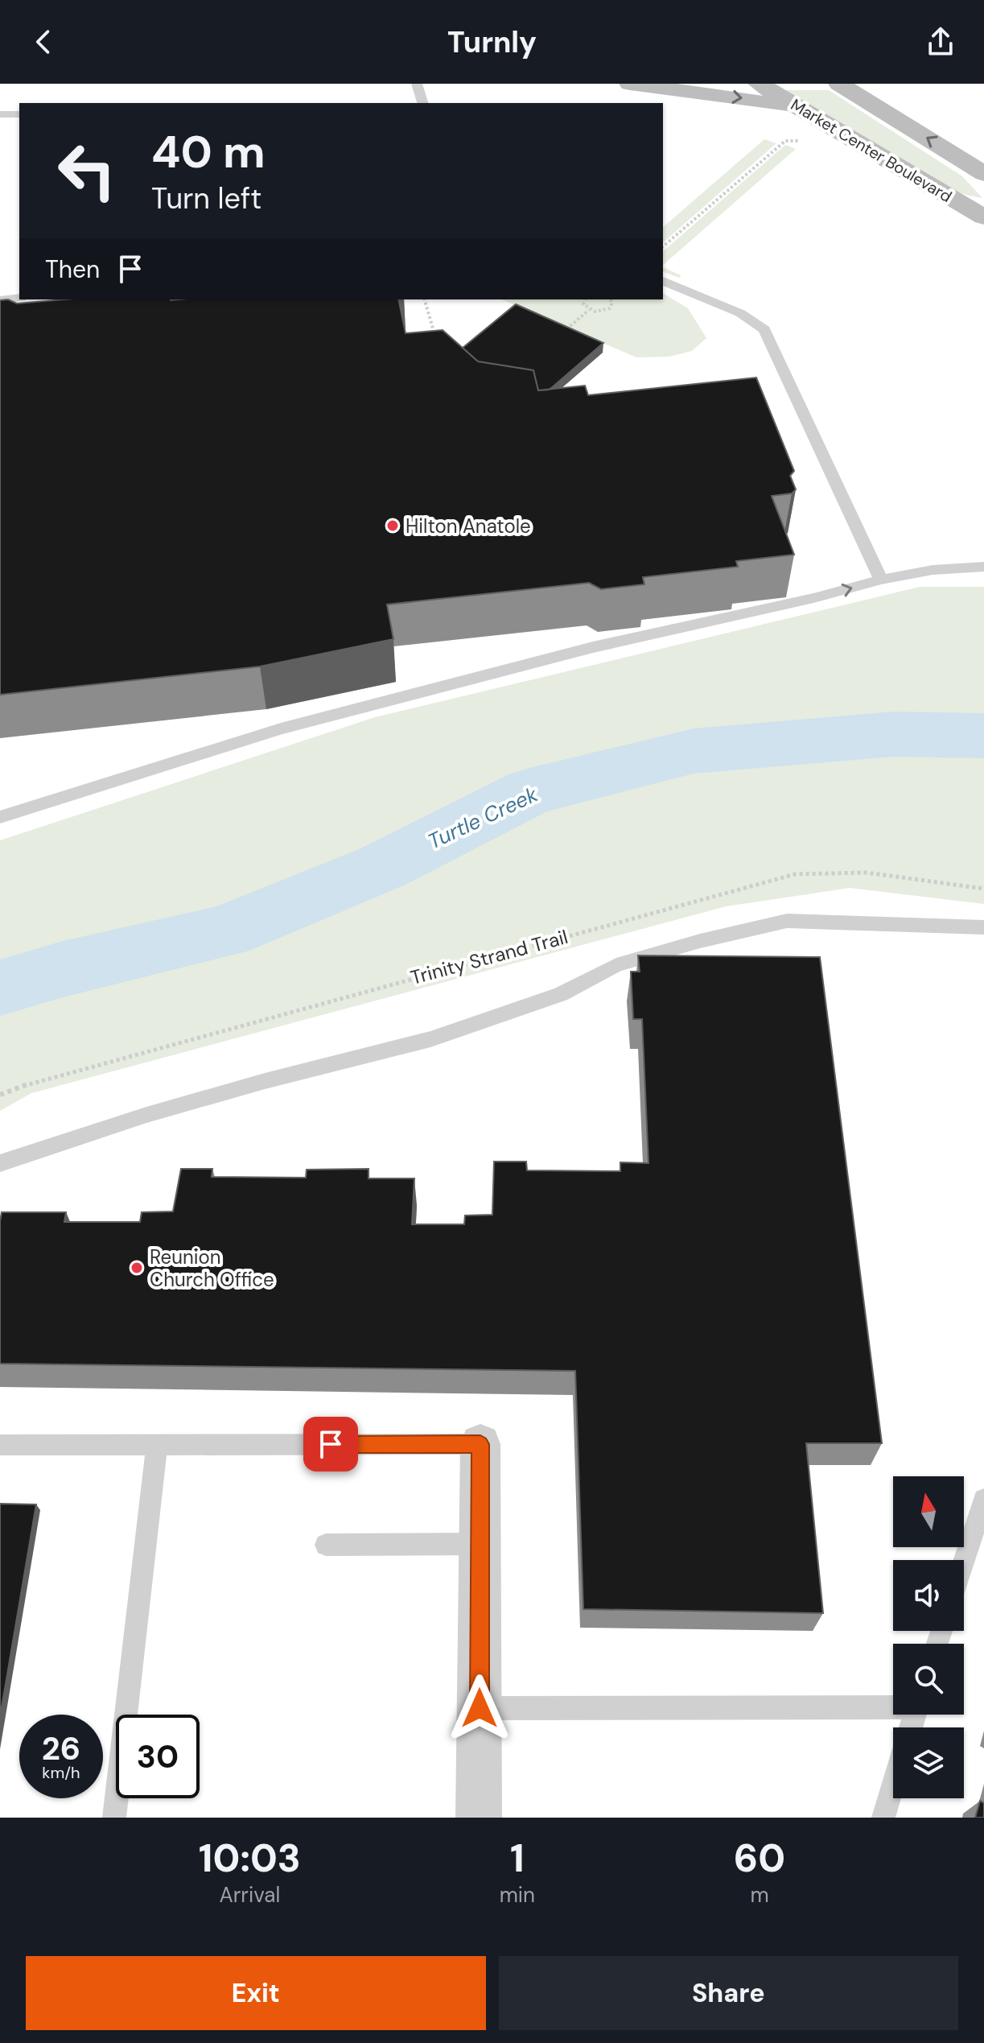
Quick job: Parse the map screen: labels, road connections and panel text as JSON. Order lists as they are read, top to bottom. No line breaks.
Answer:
{"streets":{"street":["Market Center Boulevard"],"path":["Trinity Strand Trail"]},"water":["Turtle Creek"],"places":["Hilton Anatole","Reunion Church Office"],"north":"top","page":{"header":"Turnly","turn":["40 m","Turn left"],"then":"Then","speed":"26 km/h","limit":"30","eta":["10:03","Arrival","1","min","60","m"],"buttons":["Exit","Share"]}}
